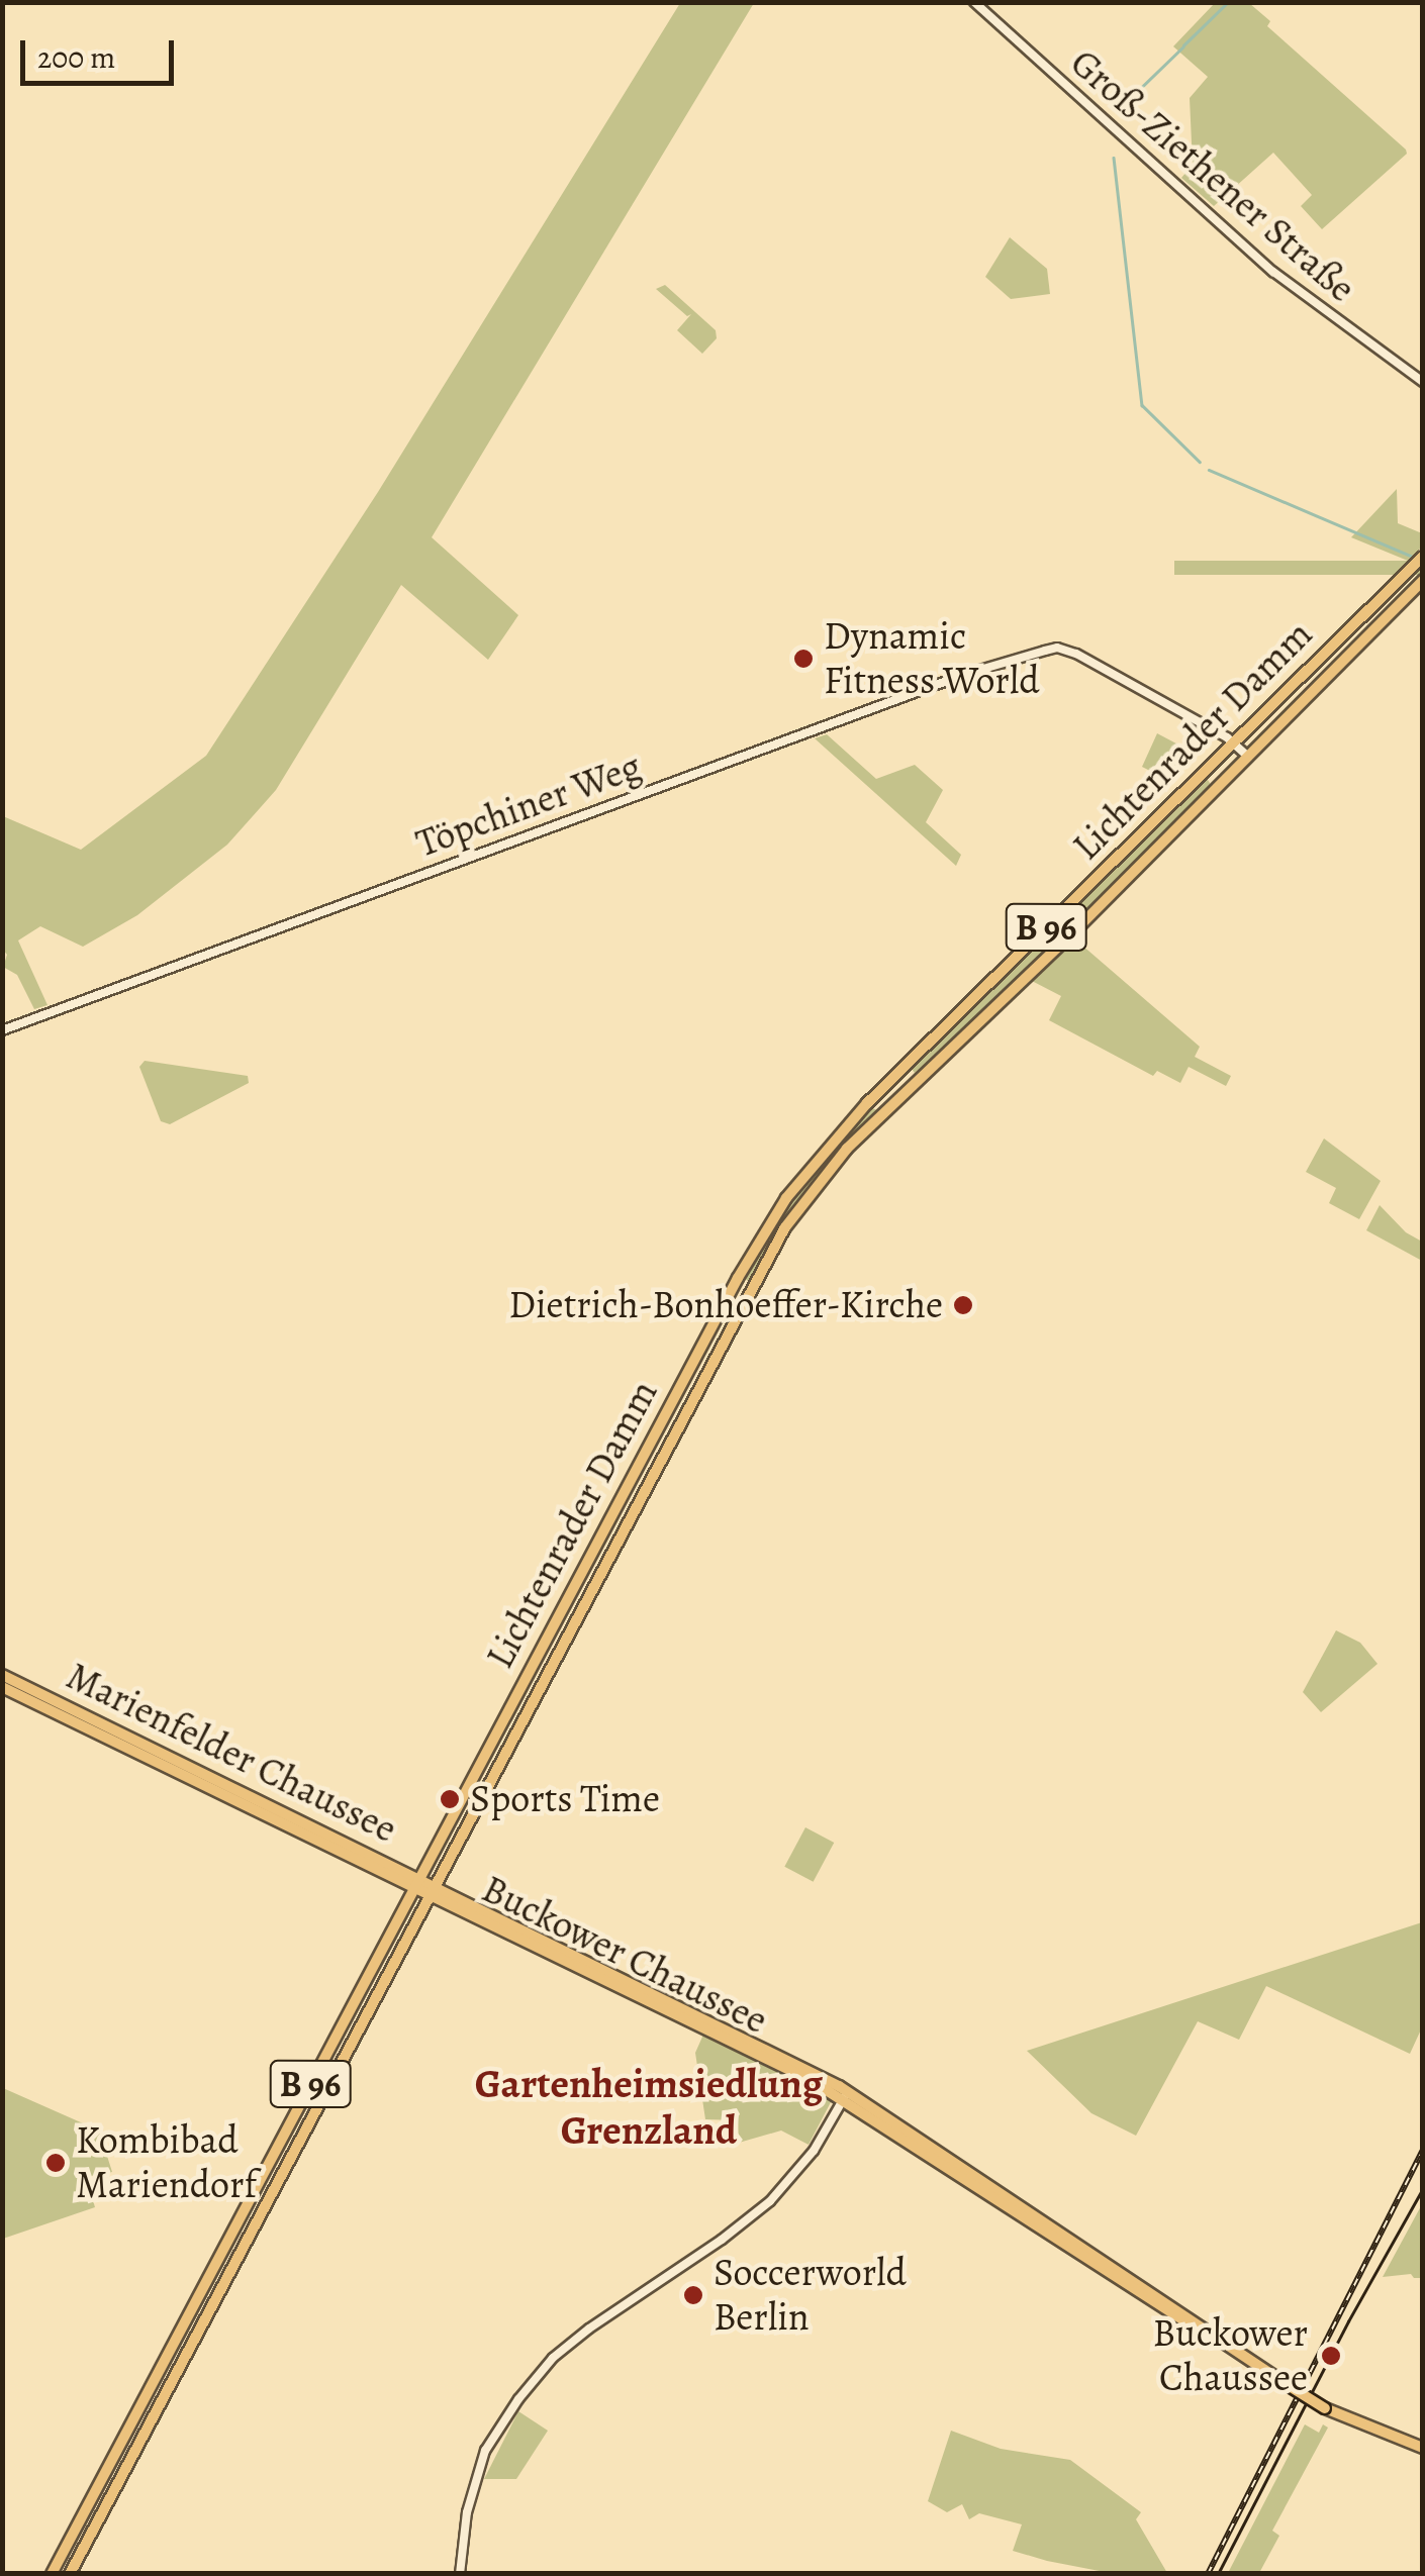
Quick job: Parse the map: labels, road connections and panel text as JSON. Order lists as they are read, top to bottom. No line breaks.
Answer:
{"streets":{"main road":["Lichtenrader Damm","B 96","Marienfelder Chaussee","Buckower Chaussee"],"street":["Groß-Ziethener Straße","Töpchiner Weg"]},"crossings":[["Lichtenrader Damm","Töpchiner Weg"],["Lichtenrader Damm","B 96"],["Lichtenrader Damm","Marienfelder Chaussee"],["Lichtenrader Damm","Buckower Chaussee"],["B 96","Marienfelder Chaussee"],["B 96","Buckower Chaussee"],["Marienfelder Chaussee","Buckower Chaussee"]],"districts":["Gartenheimsiedlung Grenzland"],"places":["Dynamic Fitness World","Dietrich-Bonhoeffer-Kirche","Sports Time","Kombibad Mariendorf","Soccerworld Berlin","Buckower Chaussee"],"scale_bar":"200 m"}
